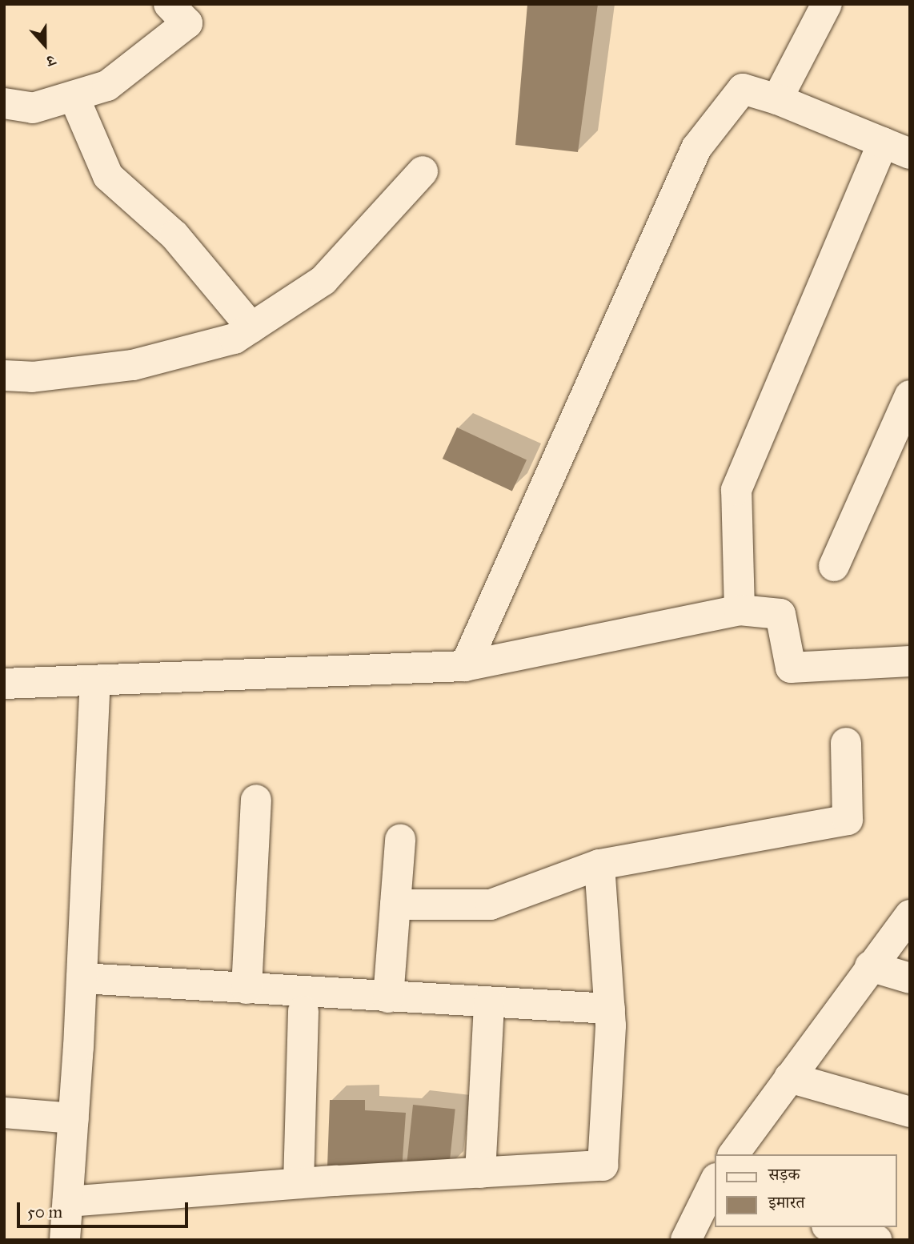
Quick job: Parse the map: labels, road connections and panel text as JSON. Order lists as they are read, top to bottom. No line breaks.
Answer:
{"legend":["सड़क","इमारत"],"scale_bar":"50 m","north":"bottom"}
